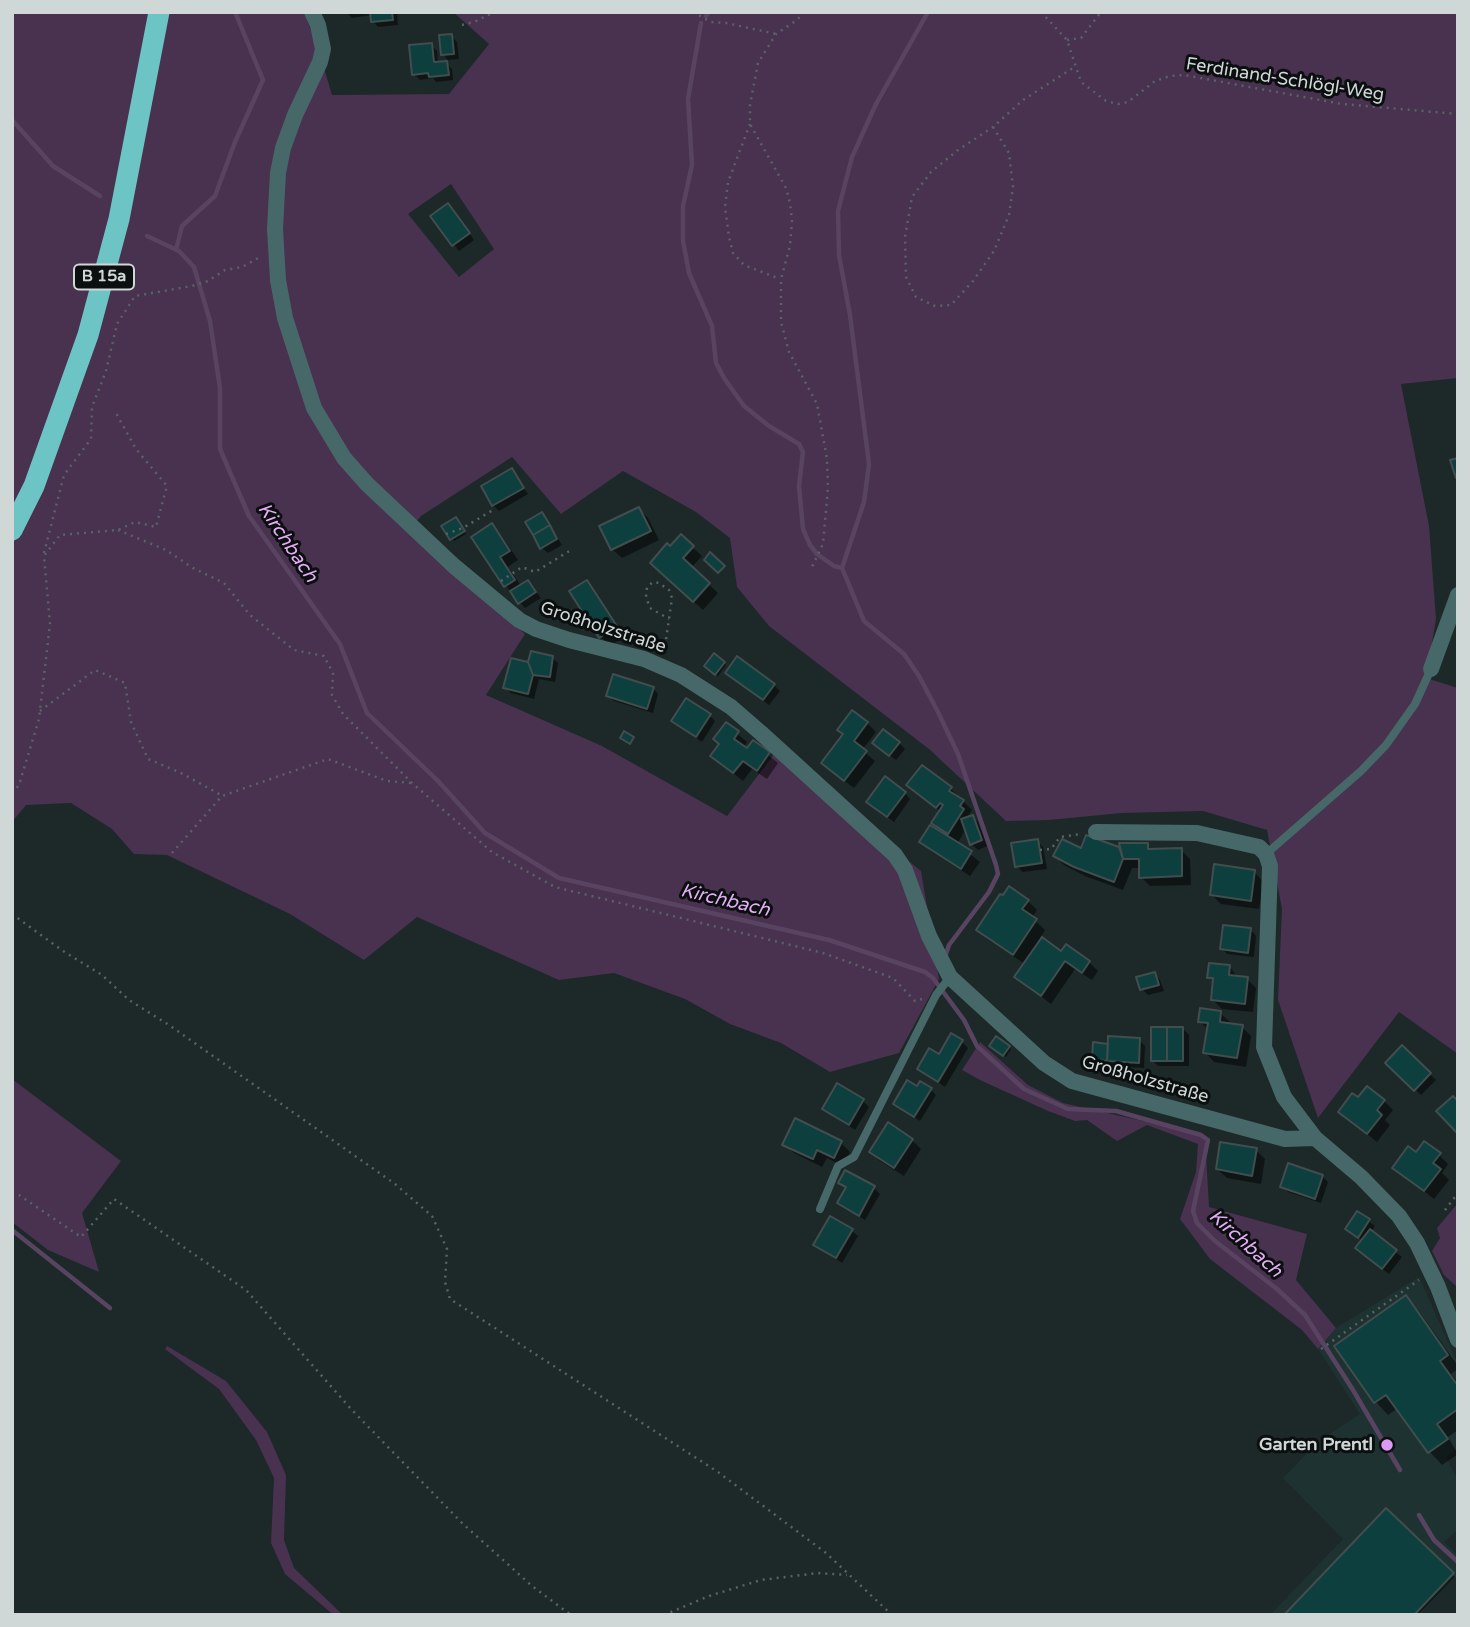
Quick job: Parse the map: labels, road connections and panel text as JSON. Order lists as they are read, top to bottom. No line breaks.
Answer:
{"streets":{"highway":["B 15a"],"street":["Großholzstraße"],"path":["Ferdinand-Schlögl-Weg"]},"water":["Kirchbach"],"places":["Garten Prentl"]}
